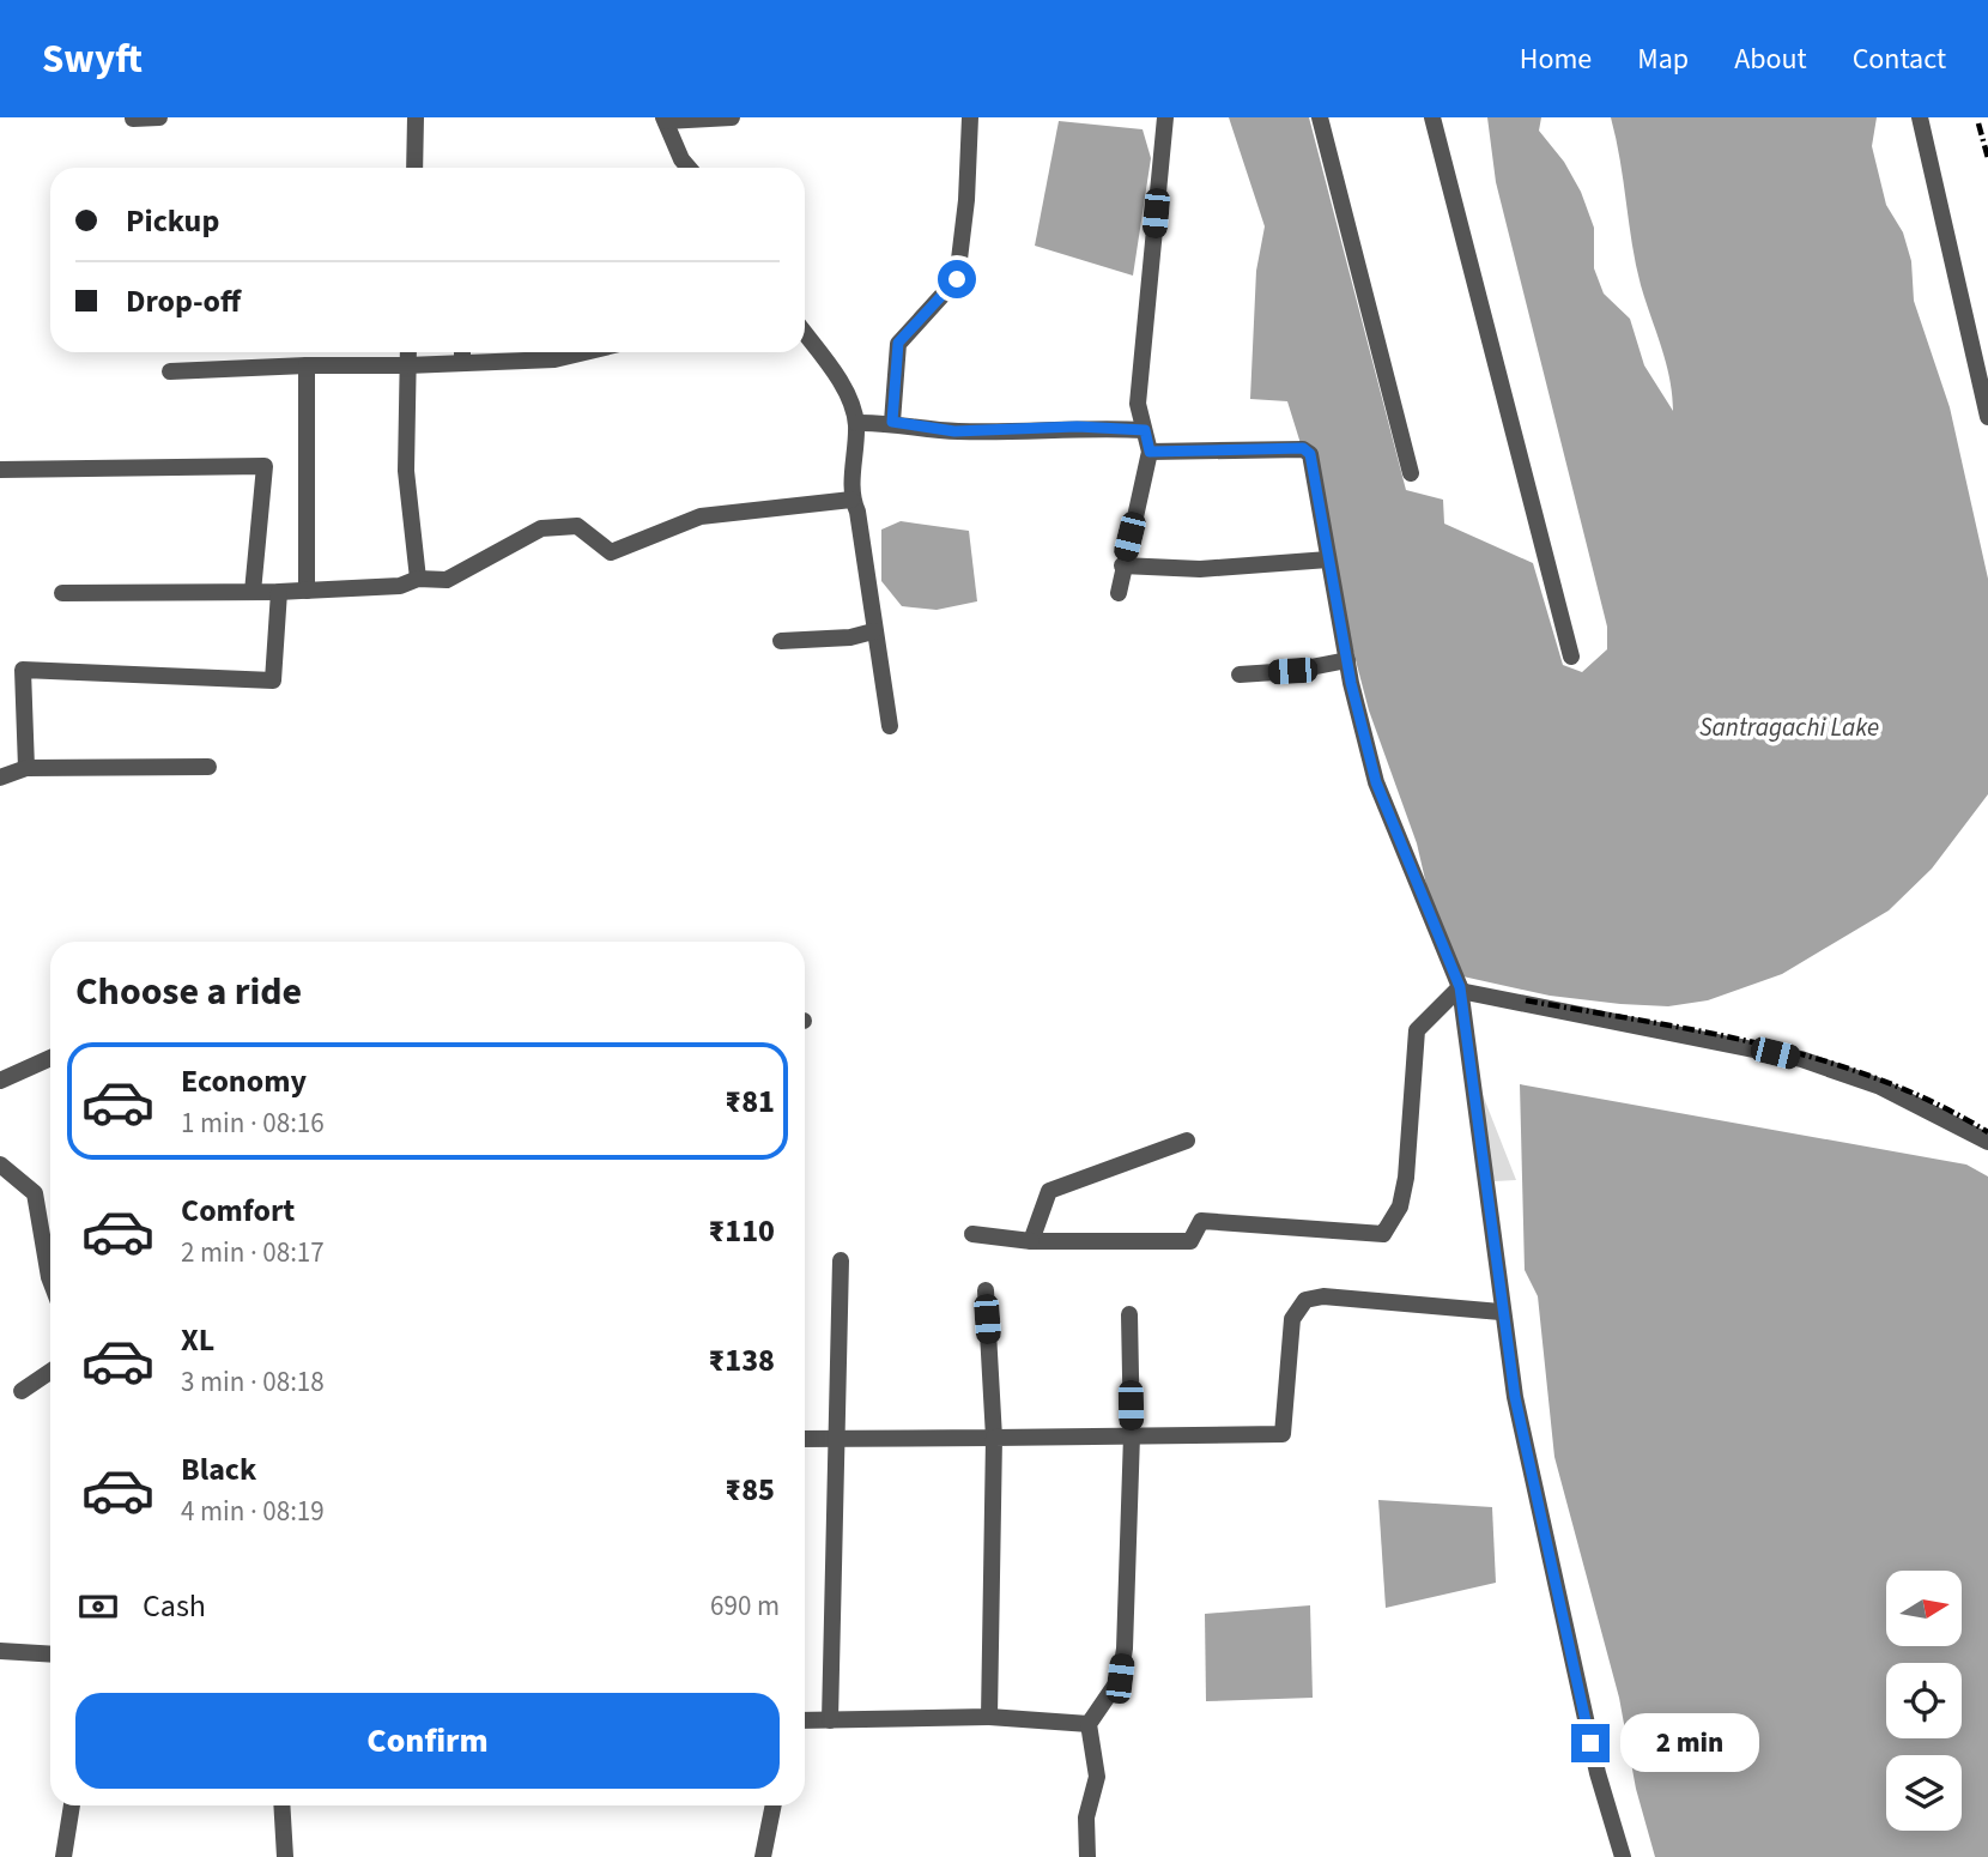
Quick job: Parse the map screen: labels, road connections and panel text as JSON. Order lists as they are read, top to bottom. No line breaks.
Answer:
{"water":["Santragachi Lake"],"north":"right","page":{"header":"Swyft","nav":["Home","Map","About","Contact"],"banner":["Pickup","Drop-off"],"heading":"Choose a ride","list":[{"name":"Economy","note":"1 min · 08:16","value":"₹81"},{"name":"Comfort","note":"2 min · 08:17","value":"₹110"},{"name":"XL","note":"3 min · 08:18","value":"₹138"},{"name":"Black","note":"4 min · 08:19","value":"₹85"}],"pay":["Cash","690 m"],"buttons":"Confirm","bubble":"2 min"}}
